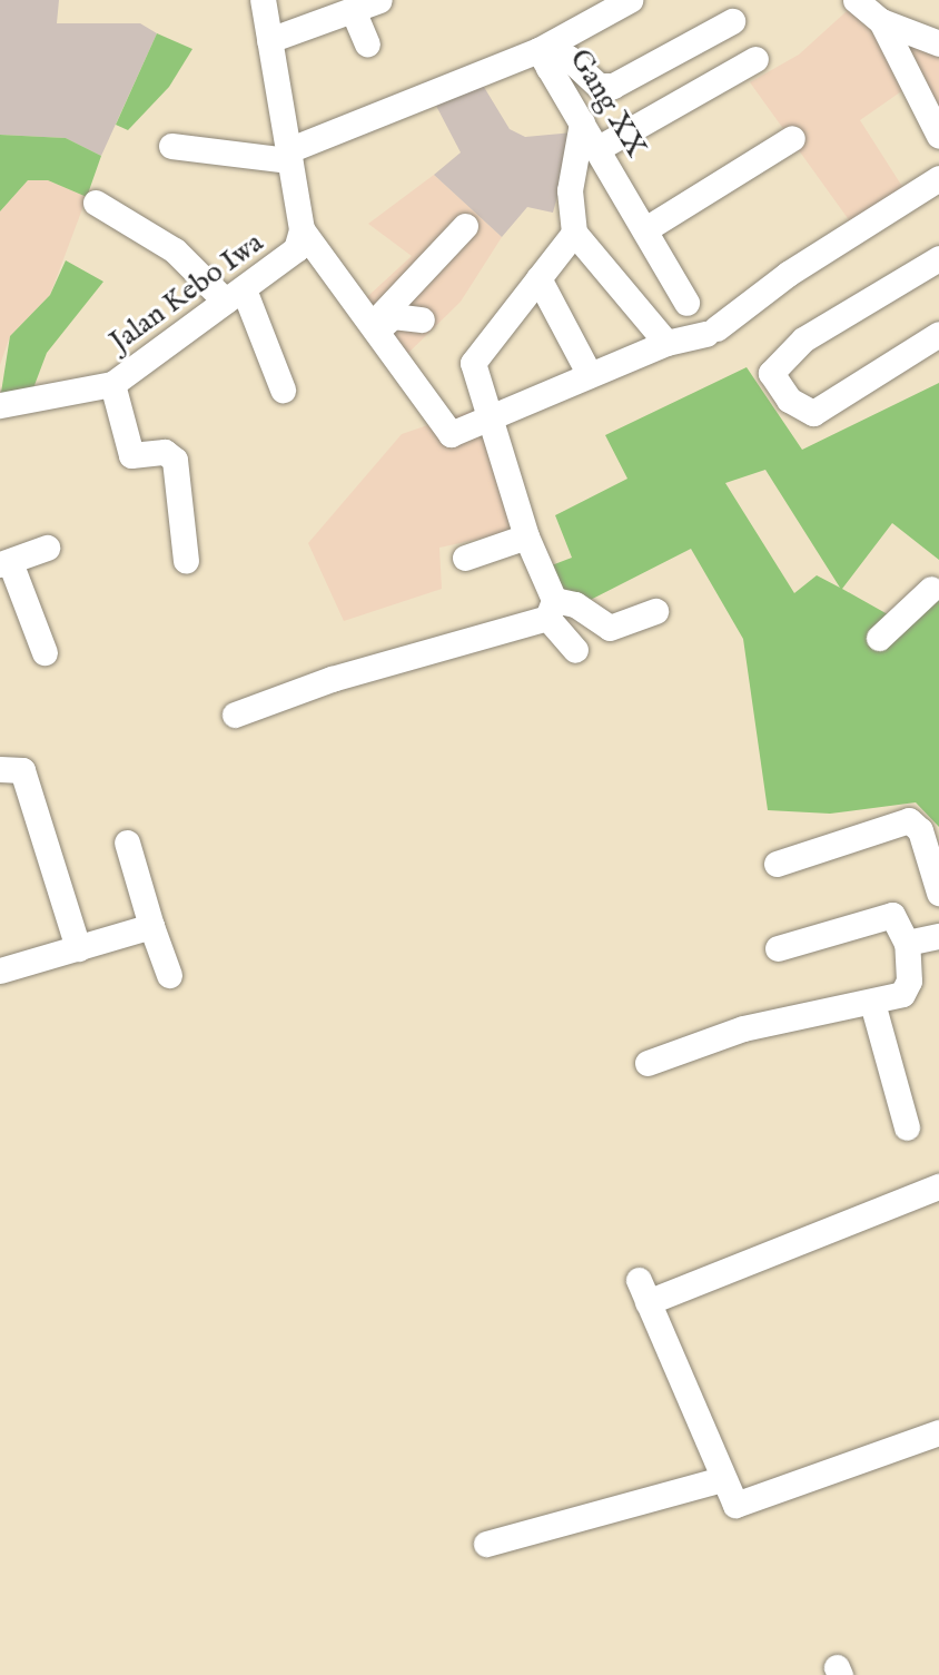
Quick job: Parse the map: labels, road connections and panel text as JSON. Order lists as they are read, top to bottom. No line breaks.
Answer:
{"streets":{"street":["Gang XX","Jalan Kebo Iwa"]},"crossings":[["Gang XX","Jalan Kebo Iwa"]]}
